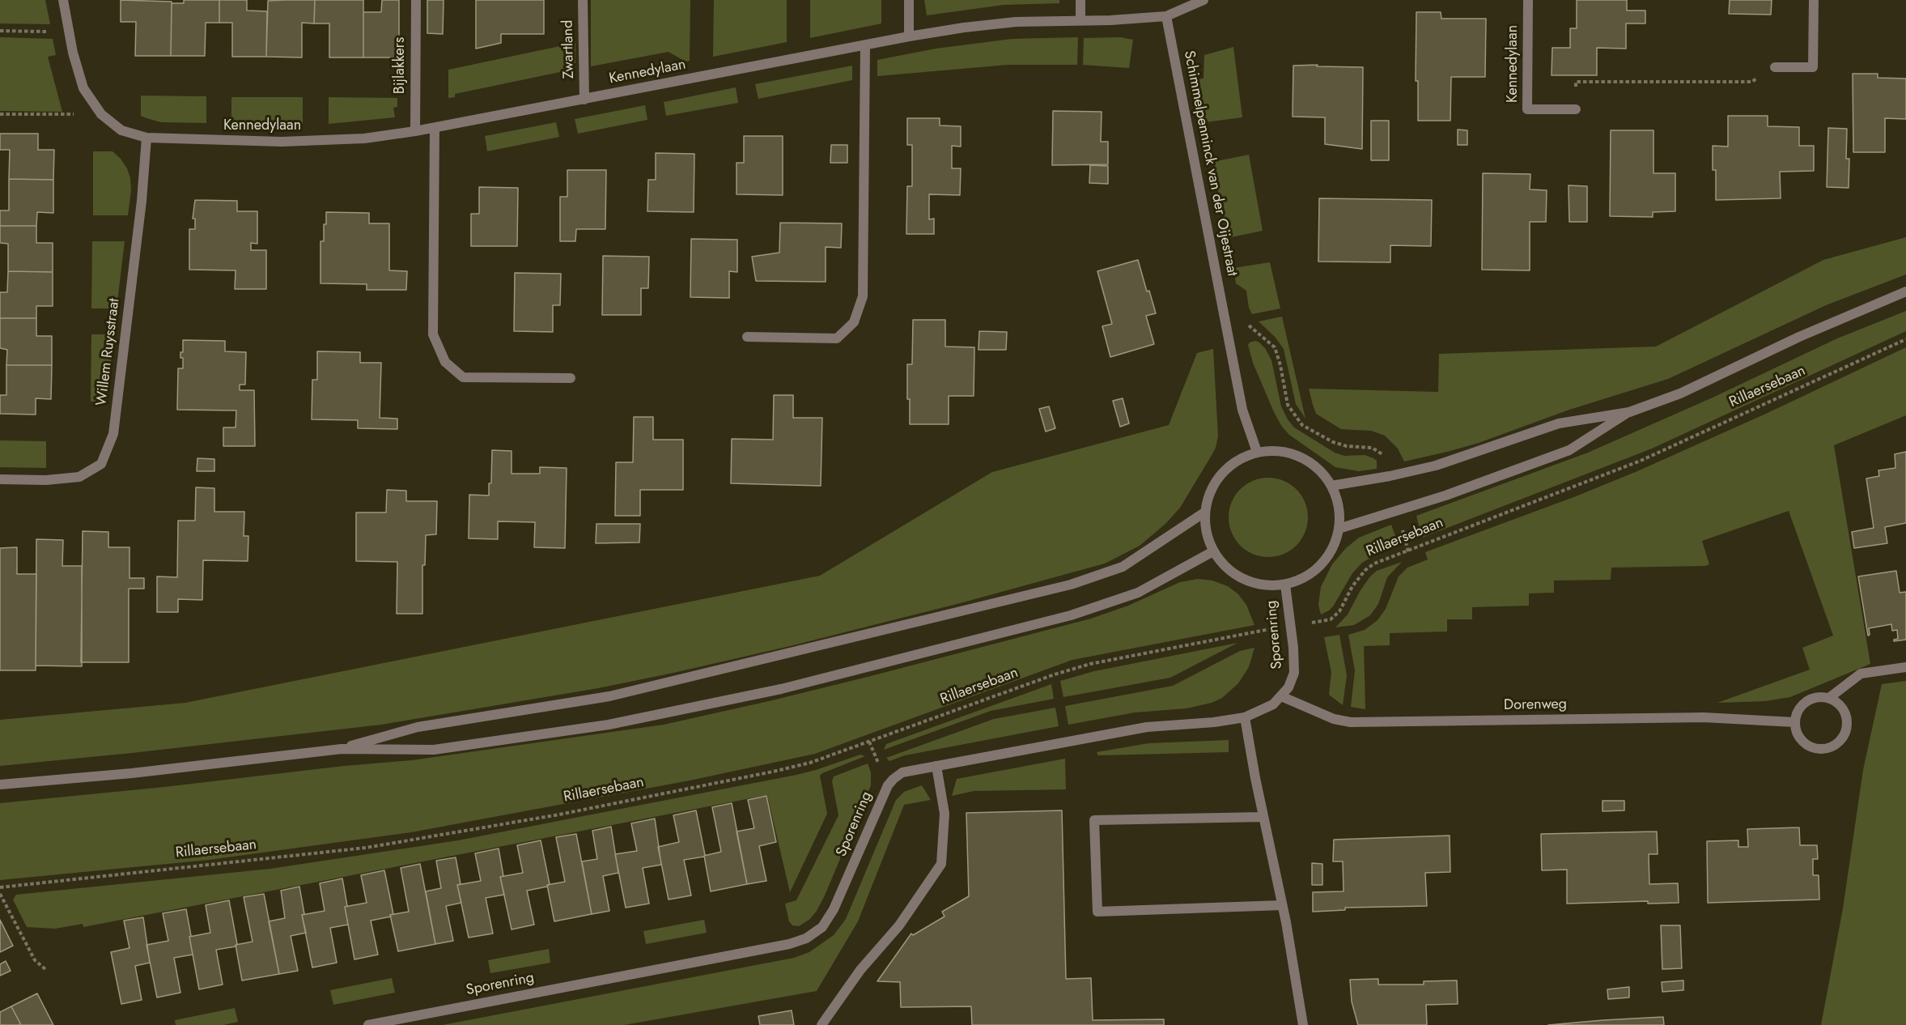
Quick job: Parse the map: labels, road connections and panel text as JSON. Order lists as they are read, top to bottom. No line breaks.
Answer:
{"streets":{"street":["Zwartland","Kennedylaan","Bijlakkers","Schimmelpenninck van der Oijestraat","Willem Ruysstraat","Rillaersebaan","Sporenring","Dorenweg"]},"crossings":[["Zwartland","Kennedylaan"],["Kennedylaan","Bijlakkers"],["Kennedylaan","Schimmelpenninck van der Oijestraat"],["Kennedylaan","Willem Ruysstraat"],["Schimmelpenninck van der Oijestraat","Rillaersebaan"],["Schimmelpenninck van der Oijestraat","Sporenring"],["Rillaersebaan","Sporenring"],["Sporenring","Dorenweg"]]}
